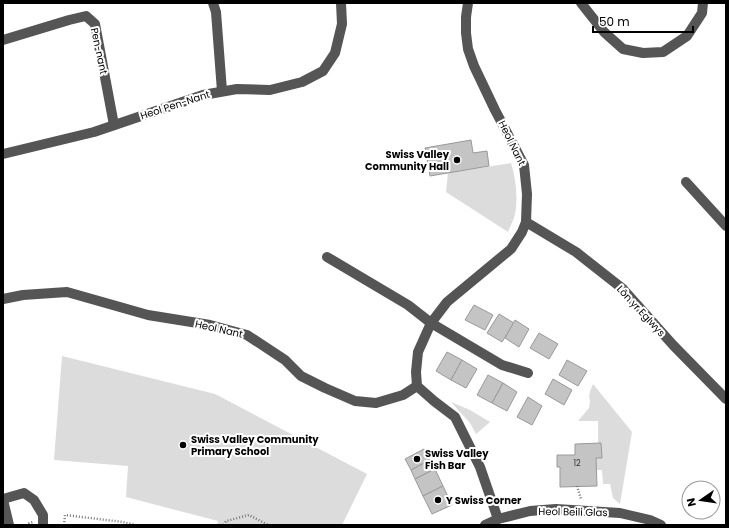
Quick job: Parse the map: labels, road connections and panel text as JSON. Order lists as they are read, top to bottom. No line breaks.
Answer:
{"streets":{"street":["Pen-nant","Heol Pen-Nant","Heol Nant","Lôn yr Eglwys","Heol Beili Glas"]},"crossings":[["Pen-nant","Heol Pen-Nant"],["Heol Nant","Lôn yr Eglwys"]],"places":["Swiss Valley Community Hall","Swiss Valley Community Primary School","Swiss Valley Fish Bar","Y Swiss Corner"],"house_numbers":["12"],"scale_bar":"50 m","north":"left"}
